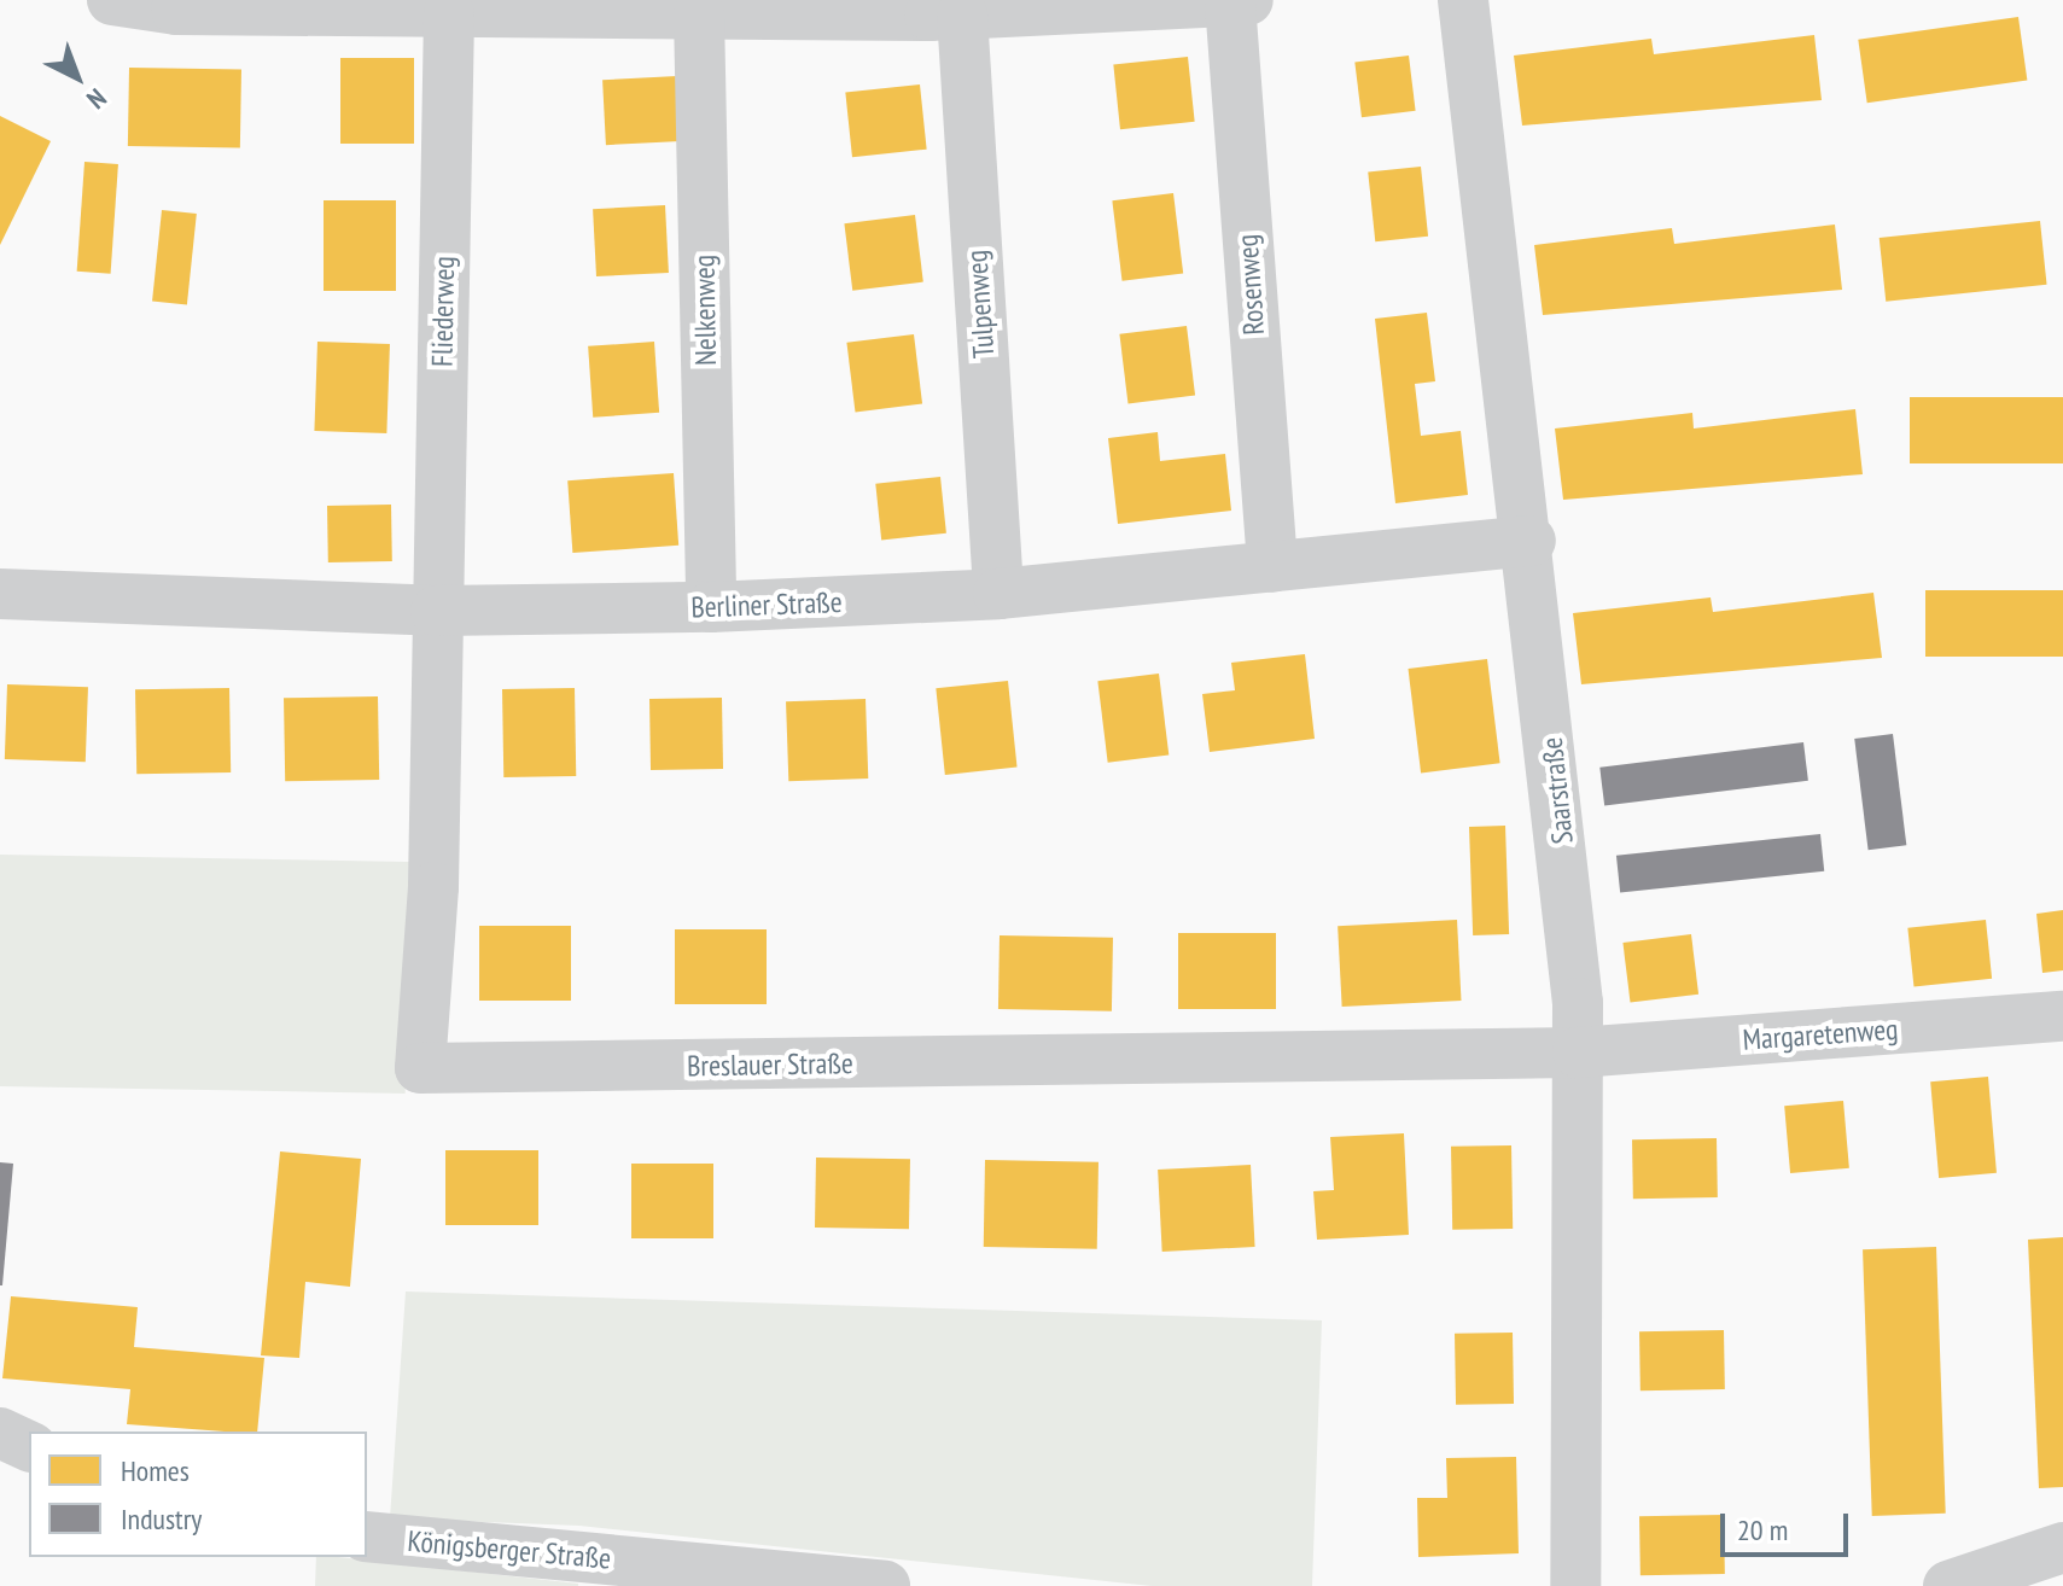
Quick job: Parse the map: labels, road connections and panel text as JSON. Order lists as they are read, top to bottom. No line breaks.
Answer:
{"streets":{"street":["Rosenweg","Tulpenweg","Nelkenweg","Fliederweg","Berliner Straße","Saarstraße","Margaretenweg","Breslauer Straße","Königsberger Straße"]},"crossings":[["Rosenweg","Berliner Straße"],["Tulpenweg","Berliner Straße"],["Nelkenweg","Berliner Straße"],["Fliederweg","Berliner Straße"],["Fliederweg","Breslauer Straße"],["Berliner Straße","Saarstraße"],["Berliner Straße","Breslauer Straße"],["Saarstraße","Margaretenweg"],["Saarstraße","Breslauer Straße"],["Margaretenweg","Breslauer Straße"]],"legend":["Homes","Industry"],"scale_bar":"20 m","north":"bottom right"}
